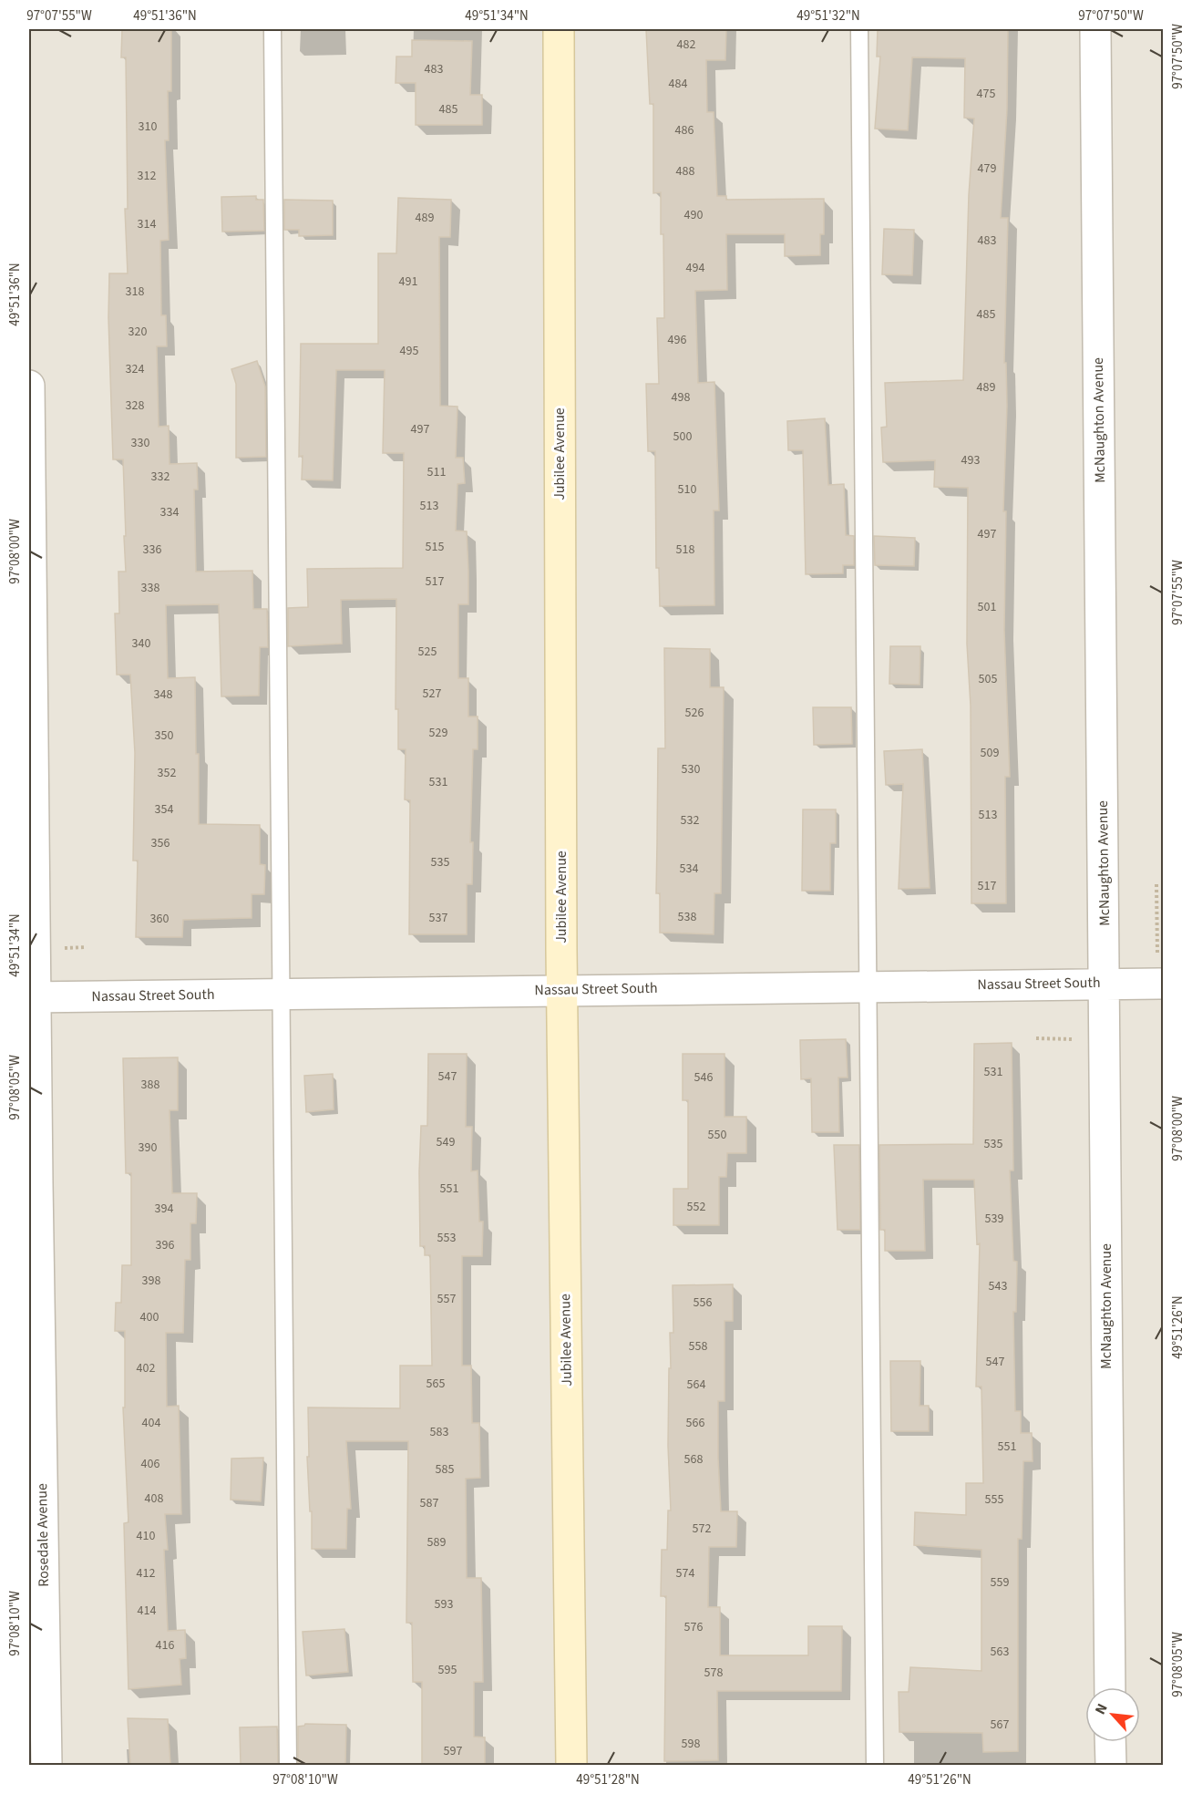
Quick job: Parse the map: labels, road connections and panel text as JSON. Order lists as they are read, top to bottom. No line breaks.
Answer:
{"streets":{"main road":["Jubilee Avenue"],"street":["McNaughton Avenue","Nassau Street South","Rosedale Avenue"]},"crossings":[["McNaughton Avenue","Nassau Street South"],["Jubilee Avenue","Nassau Street South"],["Nassau Street South","Rosedale Avenue"]],"house_numbers":["482","483","484","475","485","310","486","479","488","312","490","489","314","483","494","491","318","485","320","496","495","324","489","498","328","497","500","330","493","511","332","510","513","334","497","515","336","518","517","338","501","340","525","505","527","348","526","529","350","509","530","352","531","354","513","532","356","535","534","517","538","537","360","531","547","546","388","550","549","535","390","551","552","394","539","553","396","398","543","557","556","400","558","547","402","565","564","404","566","583","551","568","406","585","408","555","587","572","410","589","412","574","559","593","414","576","416","563","595","578","567","598","597"],"north":"top left","coordinates":["97°07'55\"W","49°51'36\"N","49°51'34\"N","49°51'32\"N","97°07'50\"W","97°08'00\"W","97°08'05\"W","49°51'26\"N","97°08'10\"W","49°51'28\"N"]}
